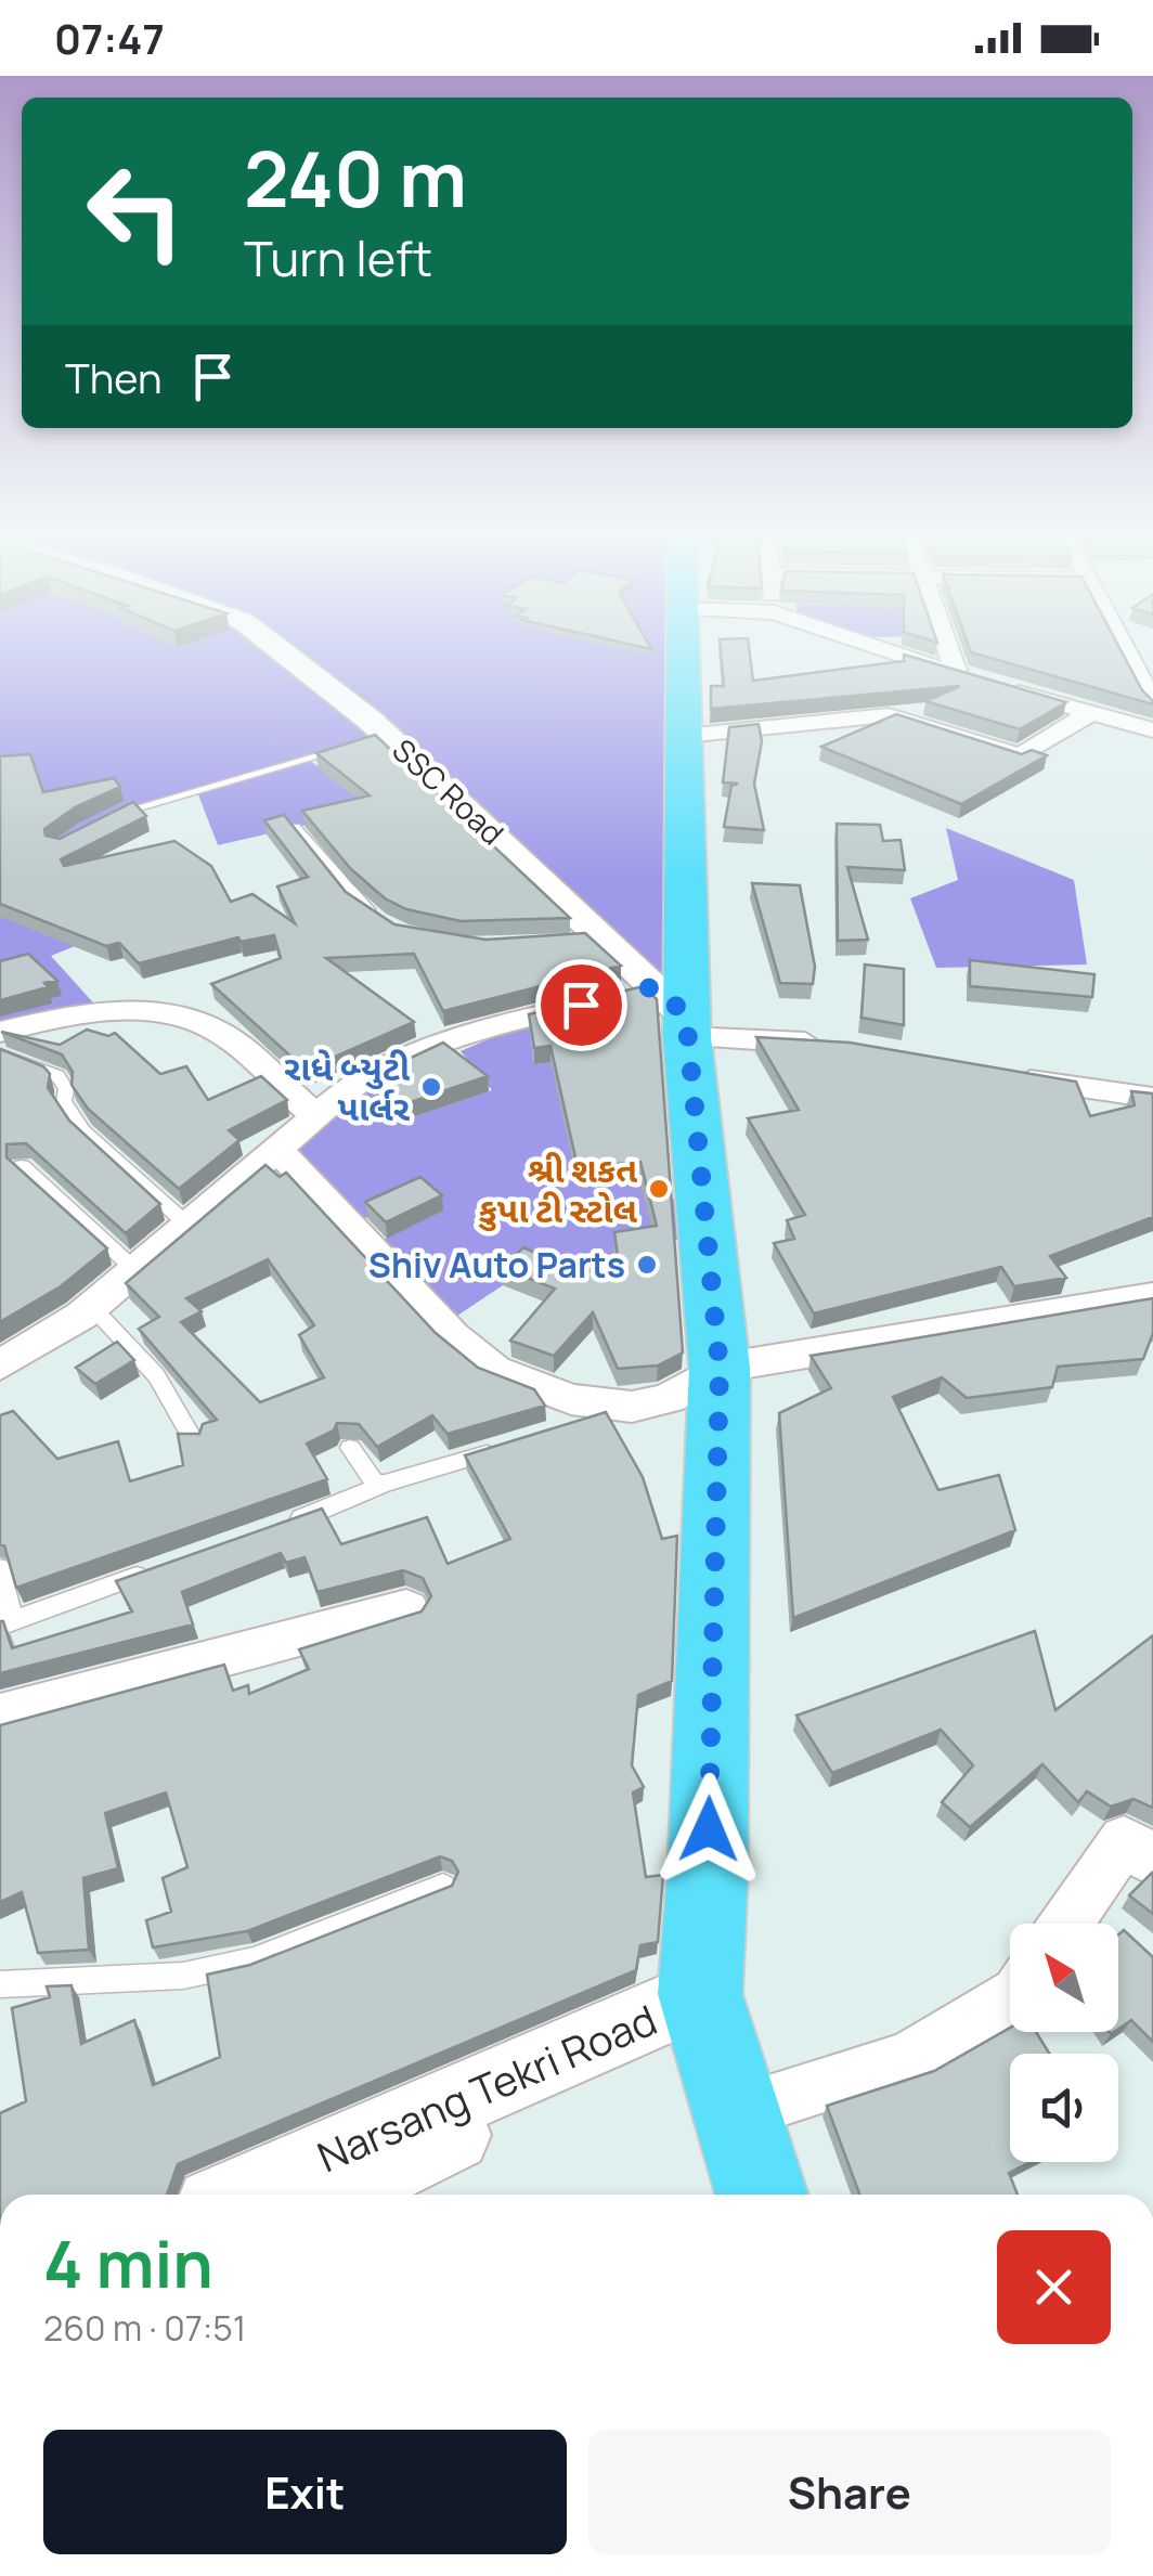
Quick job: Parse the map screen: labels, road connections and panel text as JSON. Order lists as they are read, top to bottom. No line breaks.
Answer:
{"streets":{"street":["SSC Road","Narsang Tekri Road"]},"places":["રાધે બ્યુટી પાર્લર","શ્રી શકત કુપા ટી સ્ટોલ","Shiv Auto Parts"],"north":"top left","page":{"status":"07:47","turn":["240 m","Turn left"],"then":"Then","heading":["4 min","260 m · 07:51"],"buttons":["Exit","Share"]}}
